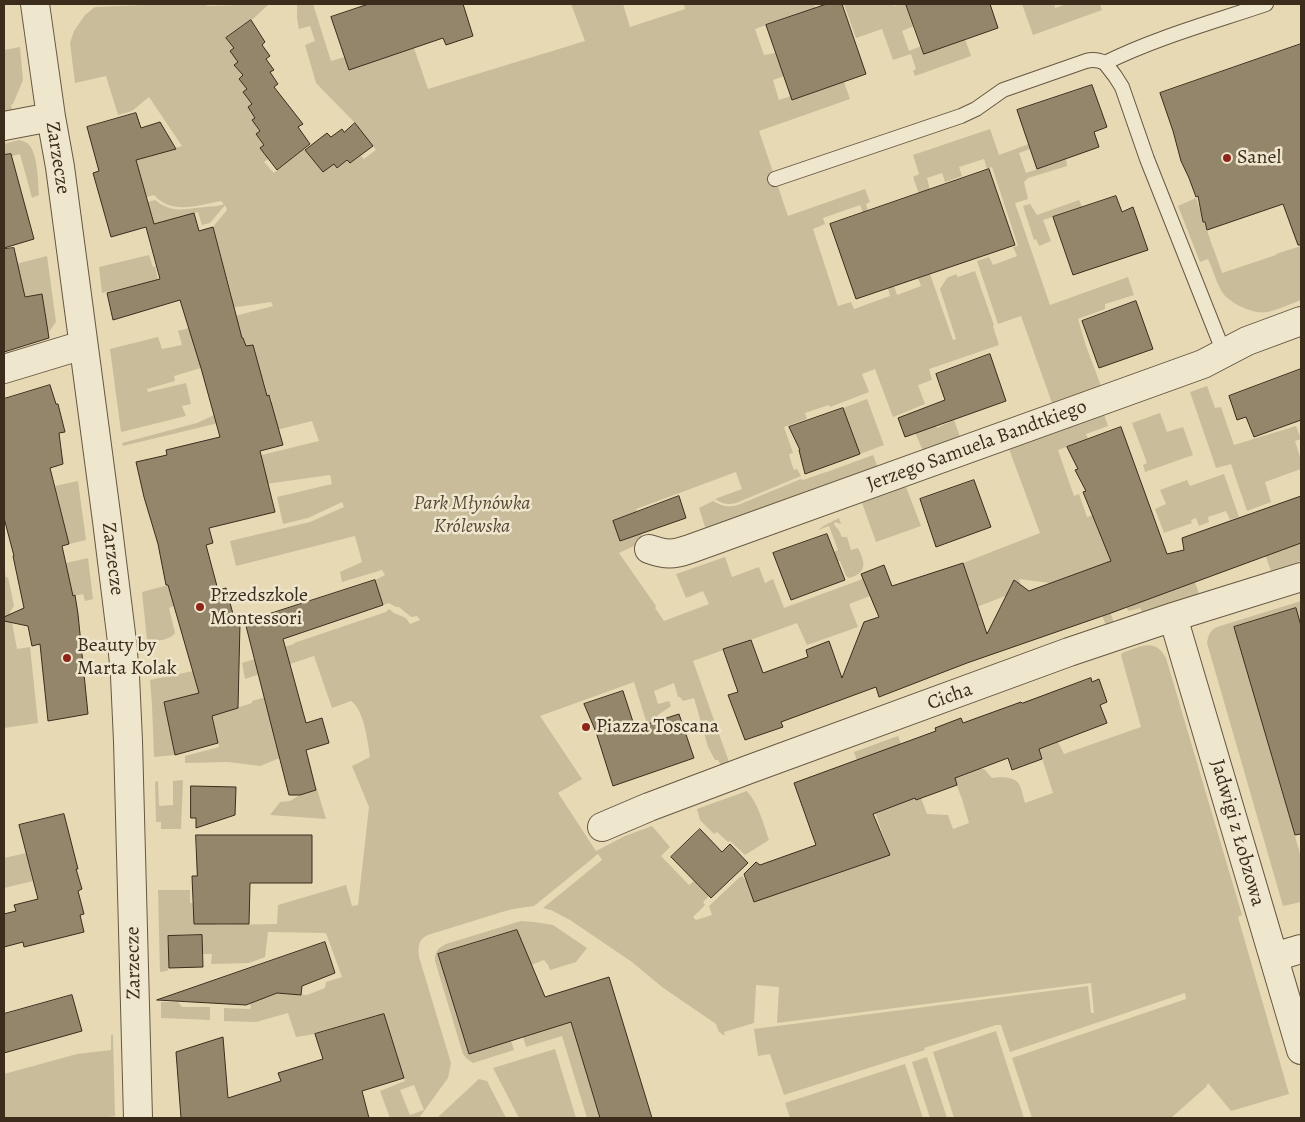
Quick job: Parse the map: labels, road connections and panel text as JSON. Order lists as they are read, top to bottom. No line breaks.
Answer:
{"streets":{"street":["Zarzecze","Jerzego Samuela Bandtkiego","Cicha","Jadwigi z Łobzowa"]},"crossings":[["Cicha","Jadwigi z Łobzowa"]],"parks":["Park Młynówka Królewska"],"places":["Sanel","Przedszkole Montessori","Beauty by Marta Kolak","Piazza Toscana"]}
